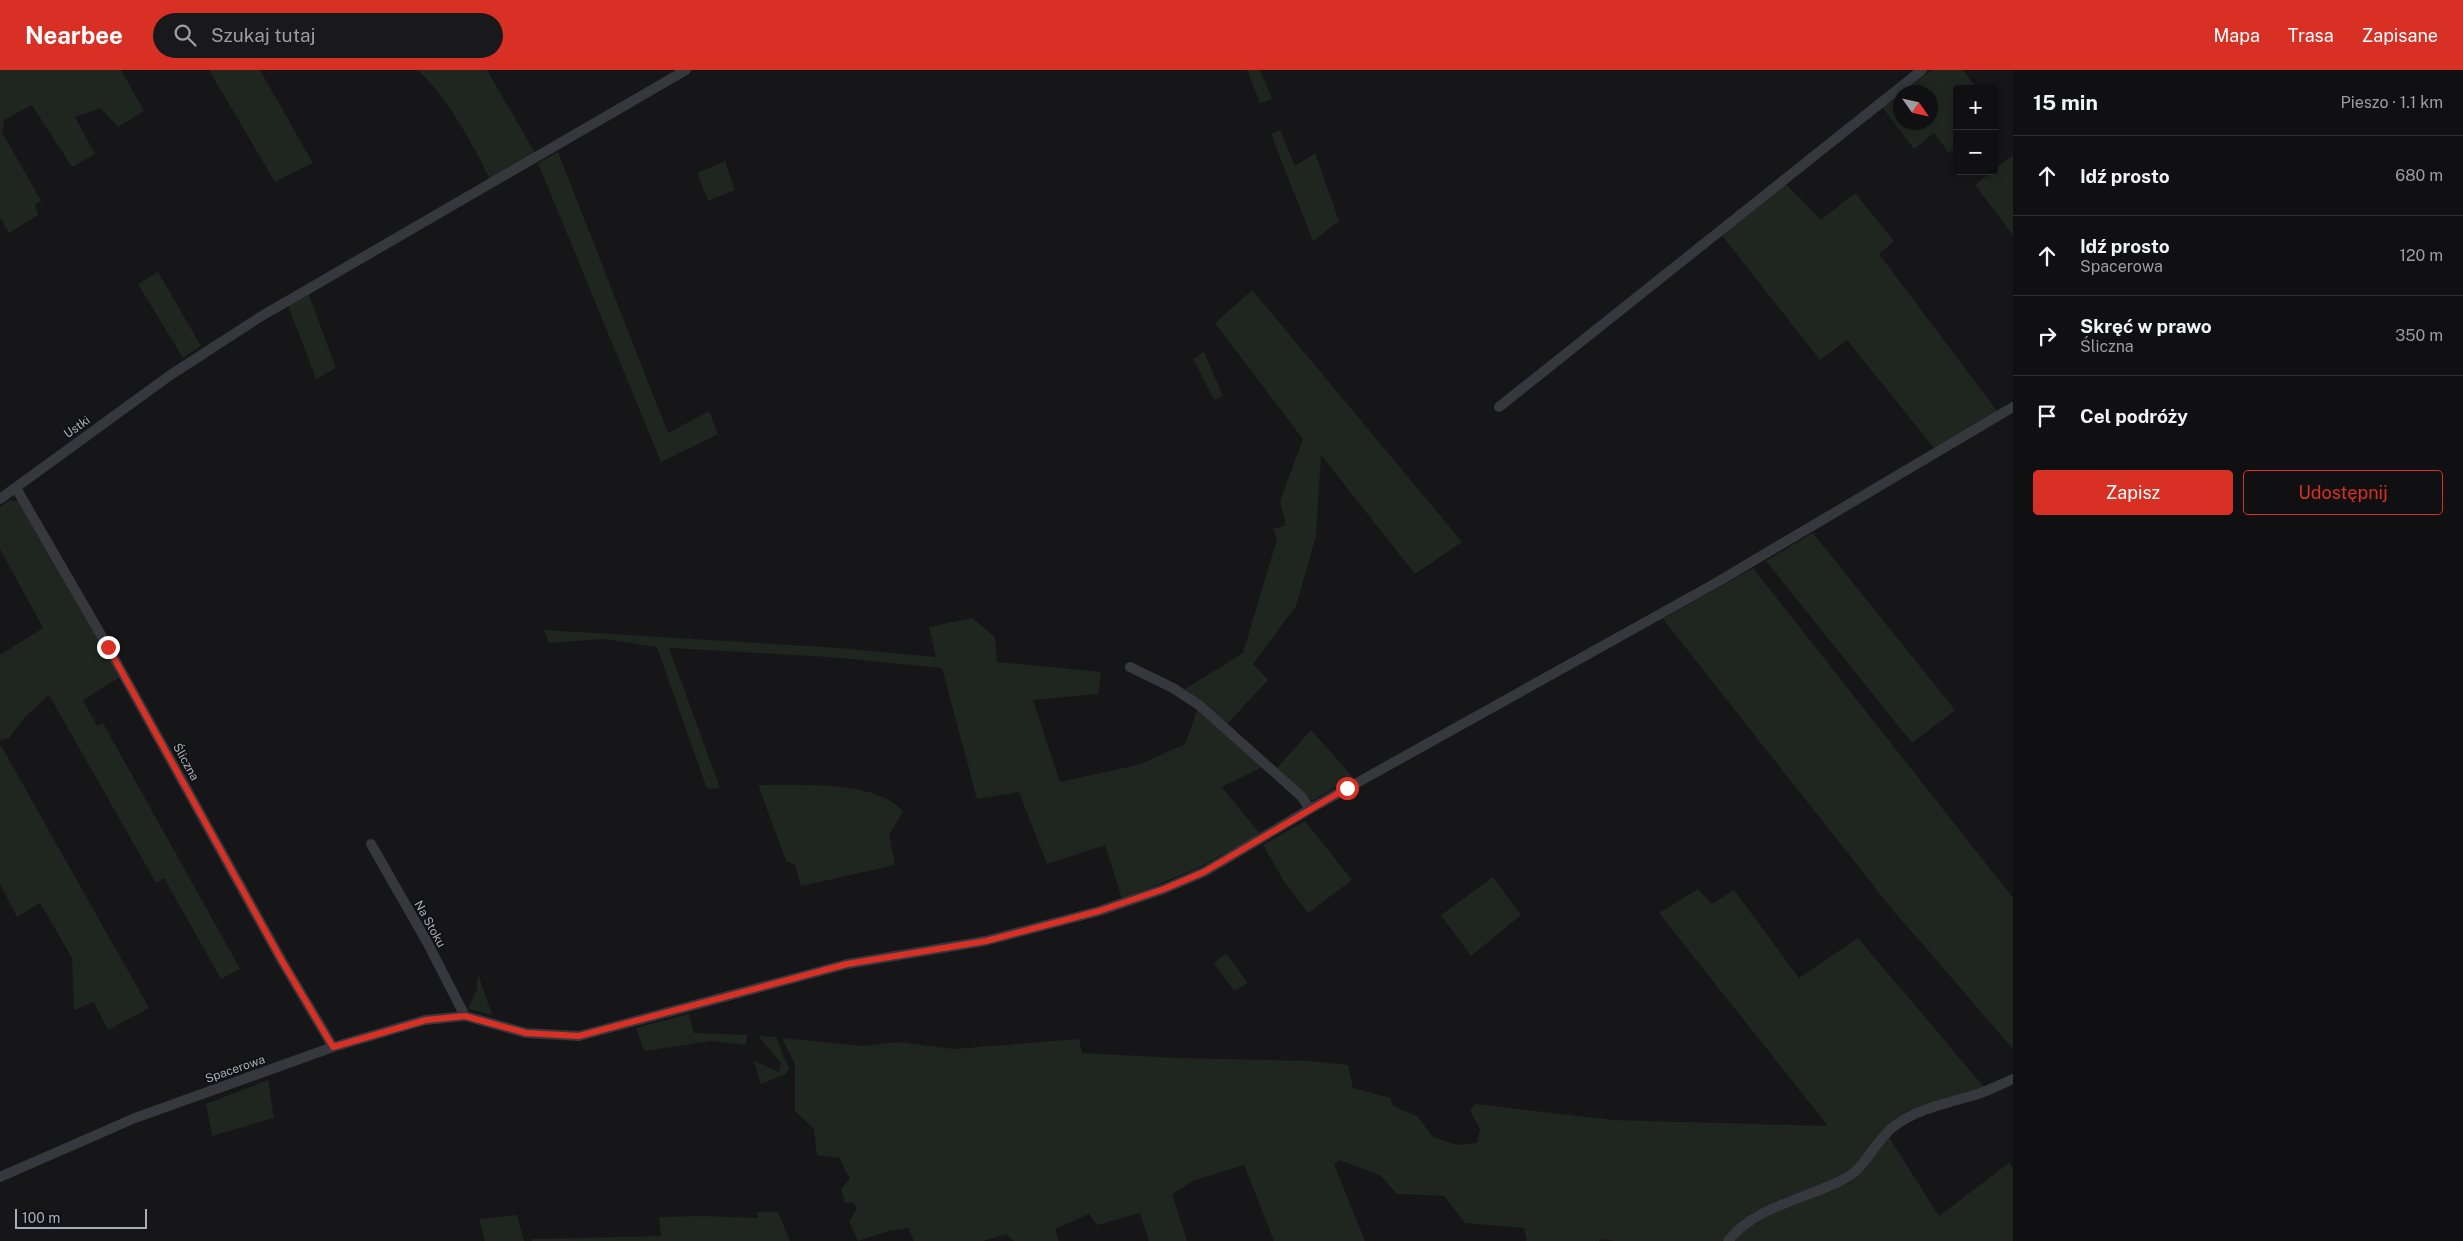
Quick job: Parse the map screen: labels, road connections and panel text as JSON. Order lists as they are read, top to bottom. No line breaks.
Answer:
{"streets":{"street":["Ustki","Śliczna","Na Stoku","Spacerowa"]},"crossings":[["Ustki","Śliczna"],["Śliczna","Spacerowa"],["Na Stoku","Spacerowa"]],"scale_bar":"100 m","north":"bottom right","page":{"header":"Nearbee","search":"Szukaj tutaj","nav":["Mapa","Trasa","Zapisane"],"heading":["15 min","Pieszo · 1.1 km"],"map_buttons":["+","−"],"list":[["Idź prosto","680 m"],["Idź prosto","Spacerowa","120 m"],["Skręć w prawo","Śliczna","350 m"],"Cel podróży"],"buttons":["Zapisz","Udostępnij"],"scale":"100 m"}}
